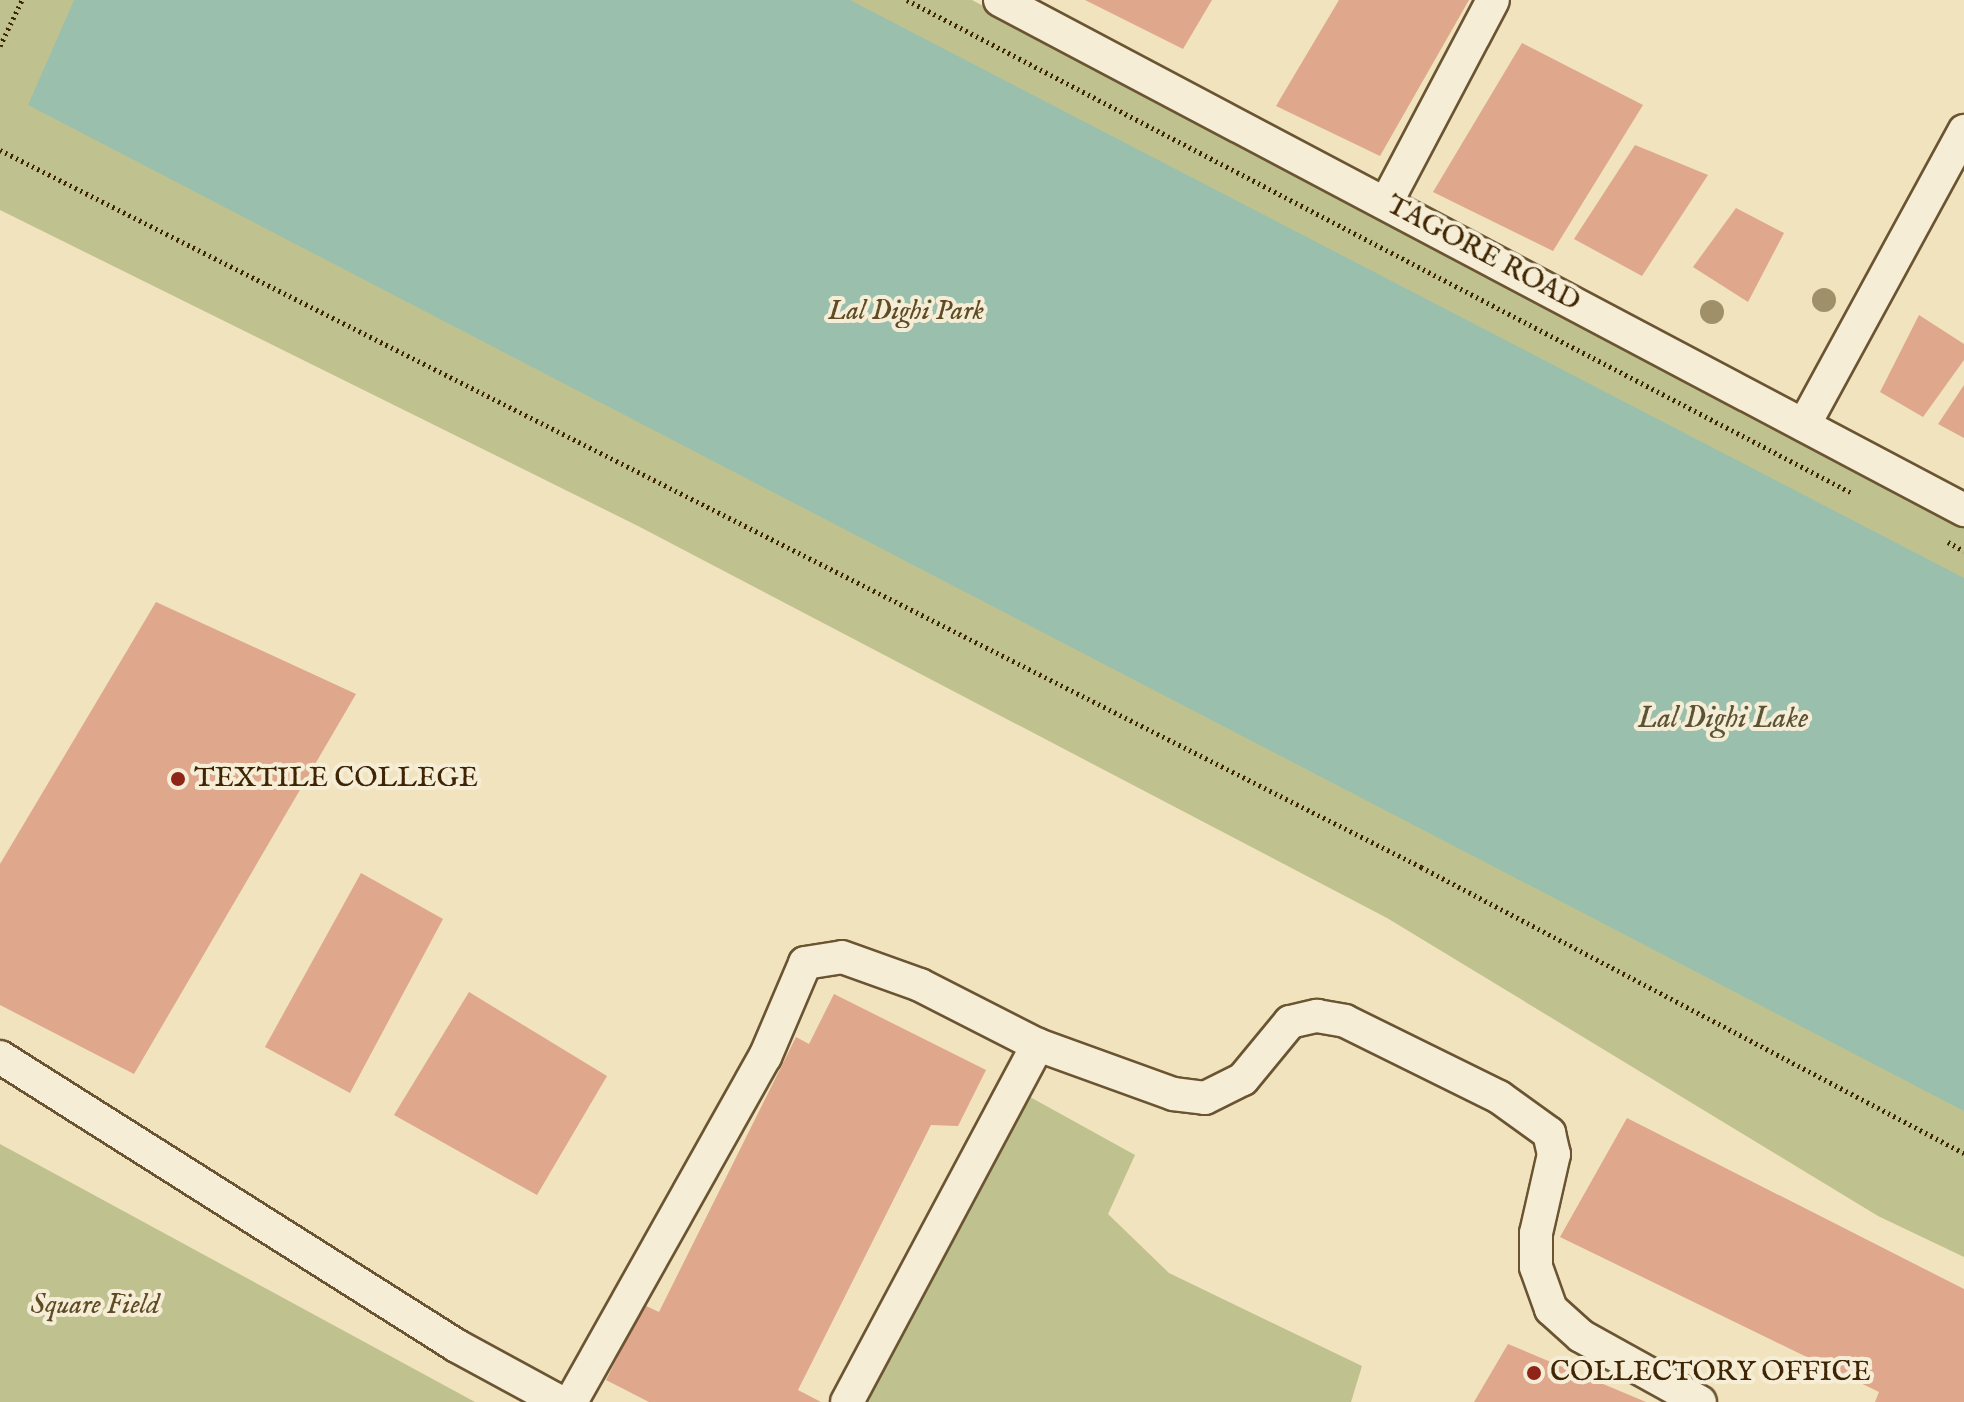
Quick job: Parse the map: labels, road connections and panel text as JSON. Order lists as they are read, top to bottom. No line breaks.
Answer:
{"streets":{"street":["TAGORE ROAD"]},"water":["Lal Dighi Lake"],"parks":["Lal Dighi Park","Square Field"],"places":["TEXTILE COLLEGE","COLLECTORY OFFICE"]}
